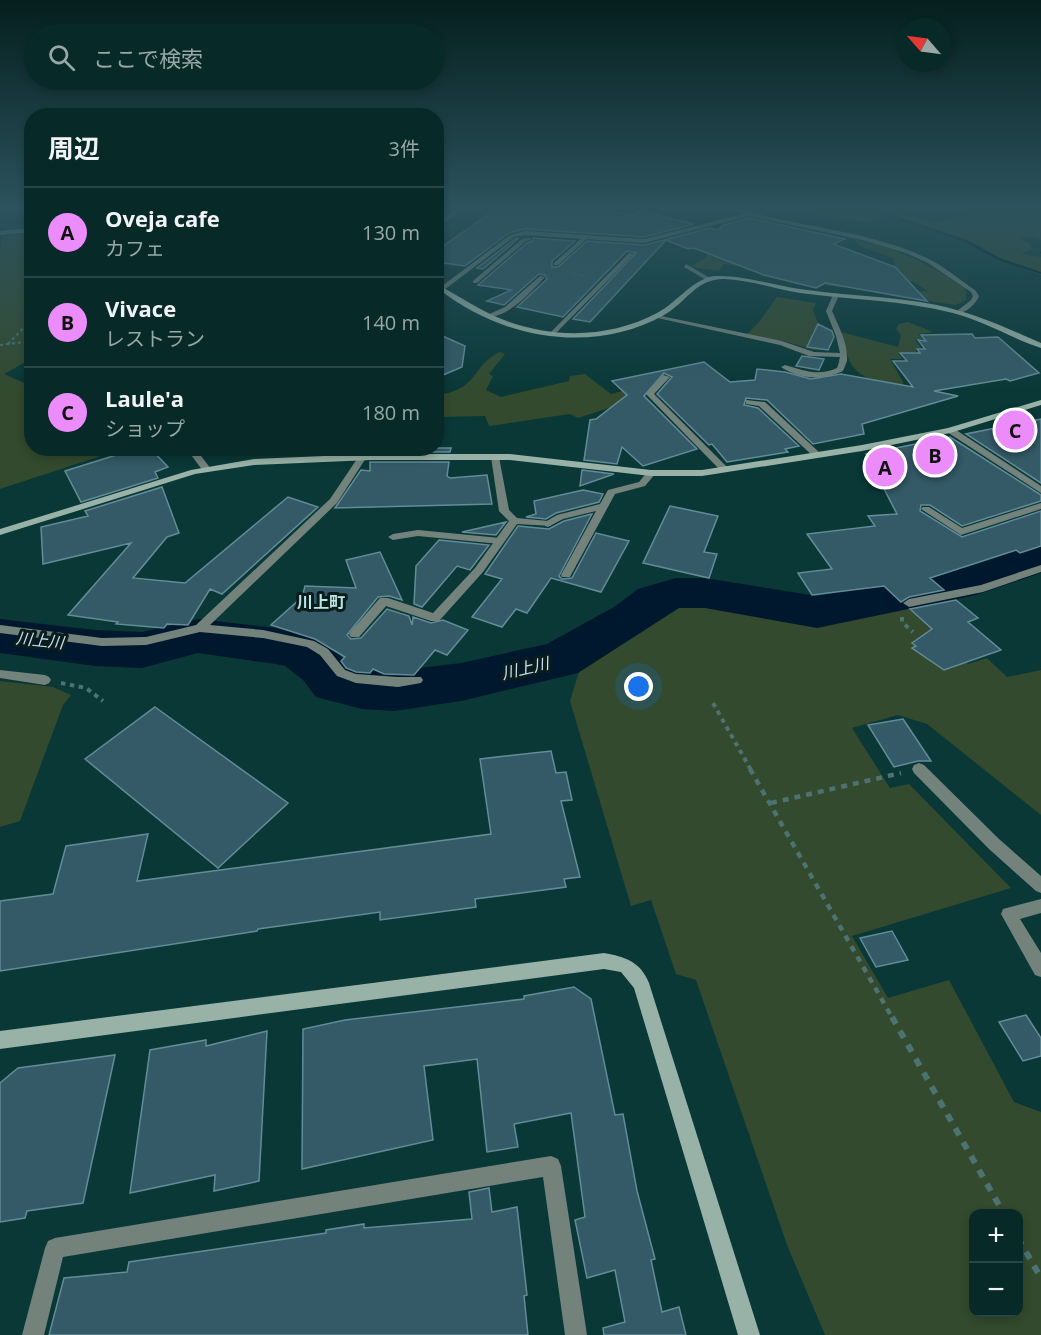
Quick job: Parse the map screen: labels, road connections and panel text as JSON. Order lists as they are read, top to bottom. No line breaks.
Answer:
{"districts":["川上町"],"water":["川上川"],"north":"top left","page":{"search":"ここで検索","heading":["周辺","3件"],"list":[{"mark":"A","name":"Oveja cafe","note":"カフェ","value":"130 m"},{"mark":"B","name":"Vivace","note":"レストラン","value":"140 m"},{"mark":"C","name":"Laule'a","note":"ショップ","value":"180 m"}],"pins":["C","B","A"],"map_buttons":["+","−"]}}
